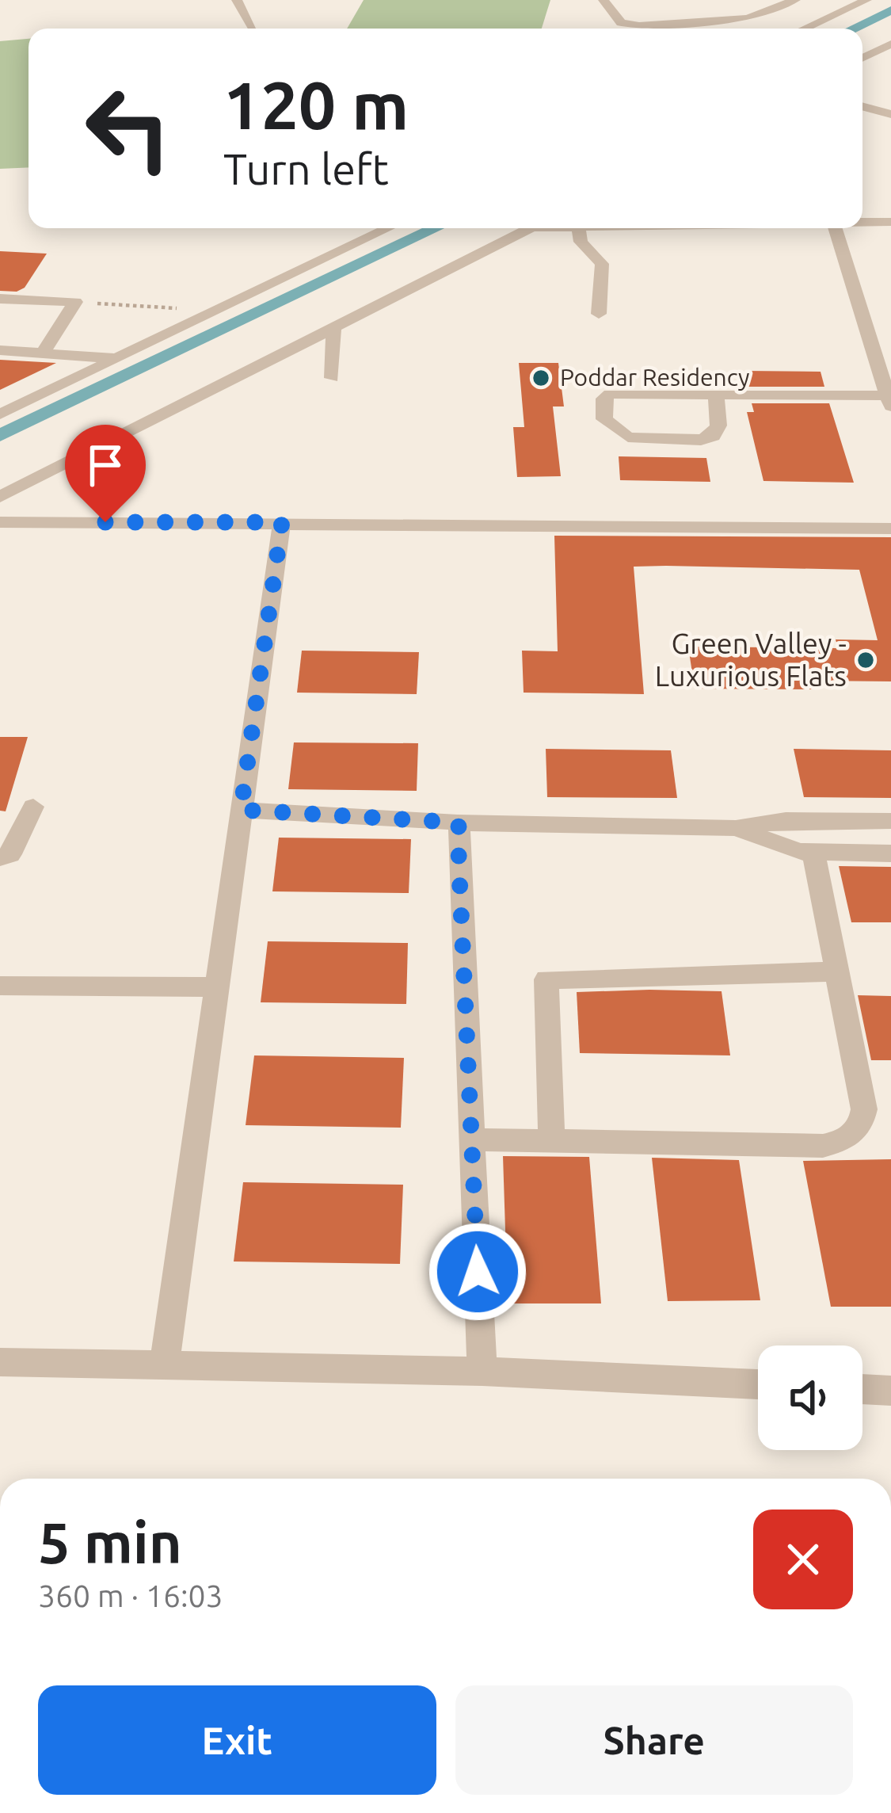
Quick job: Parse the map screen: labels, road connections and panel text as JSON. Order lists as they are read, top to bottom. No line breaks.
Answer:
{"places":["Poddar Residency","Green Valley - Luxurious Flats"],"page":{"turn":["120 m","Turn left"],"heading":["5 min","360 m · 16:03"],"buttons":["Exit","Share"]}}
